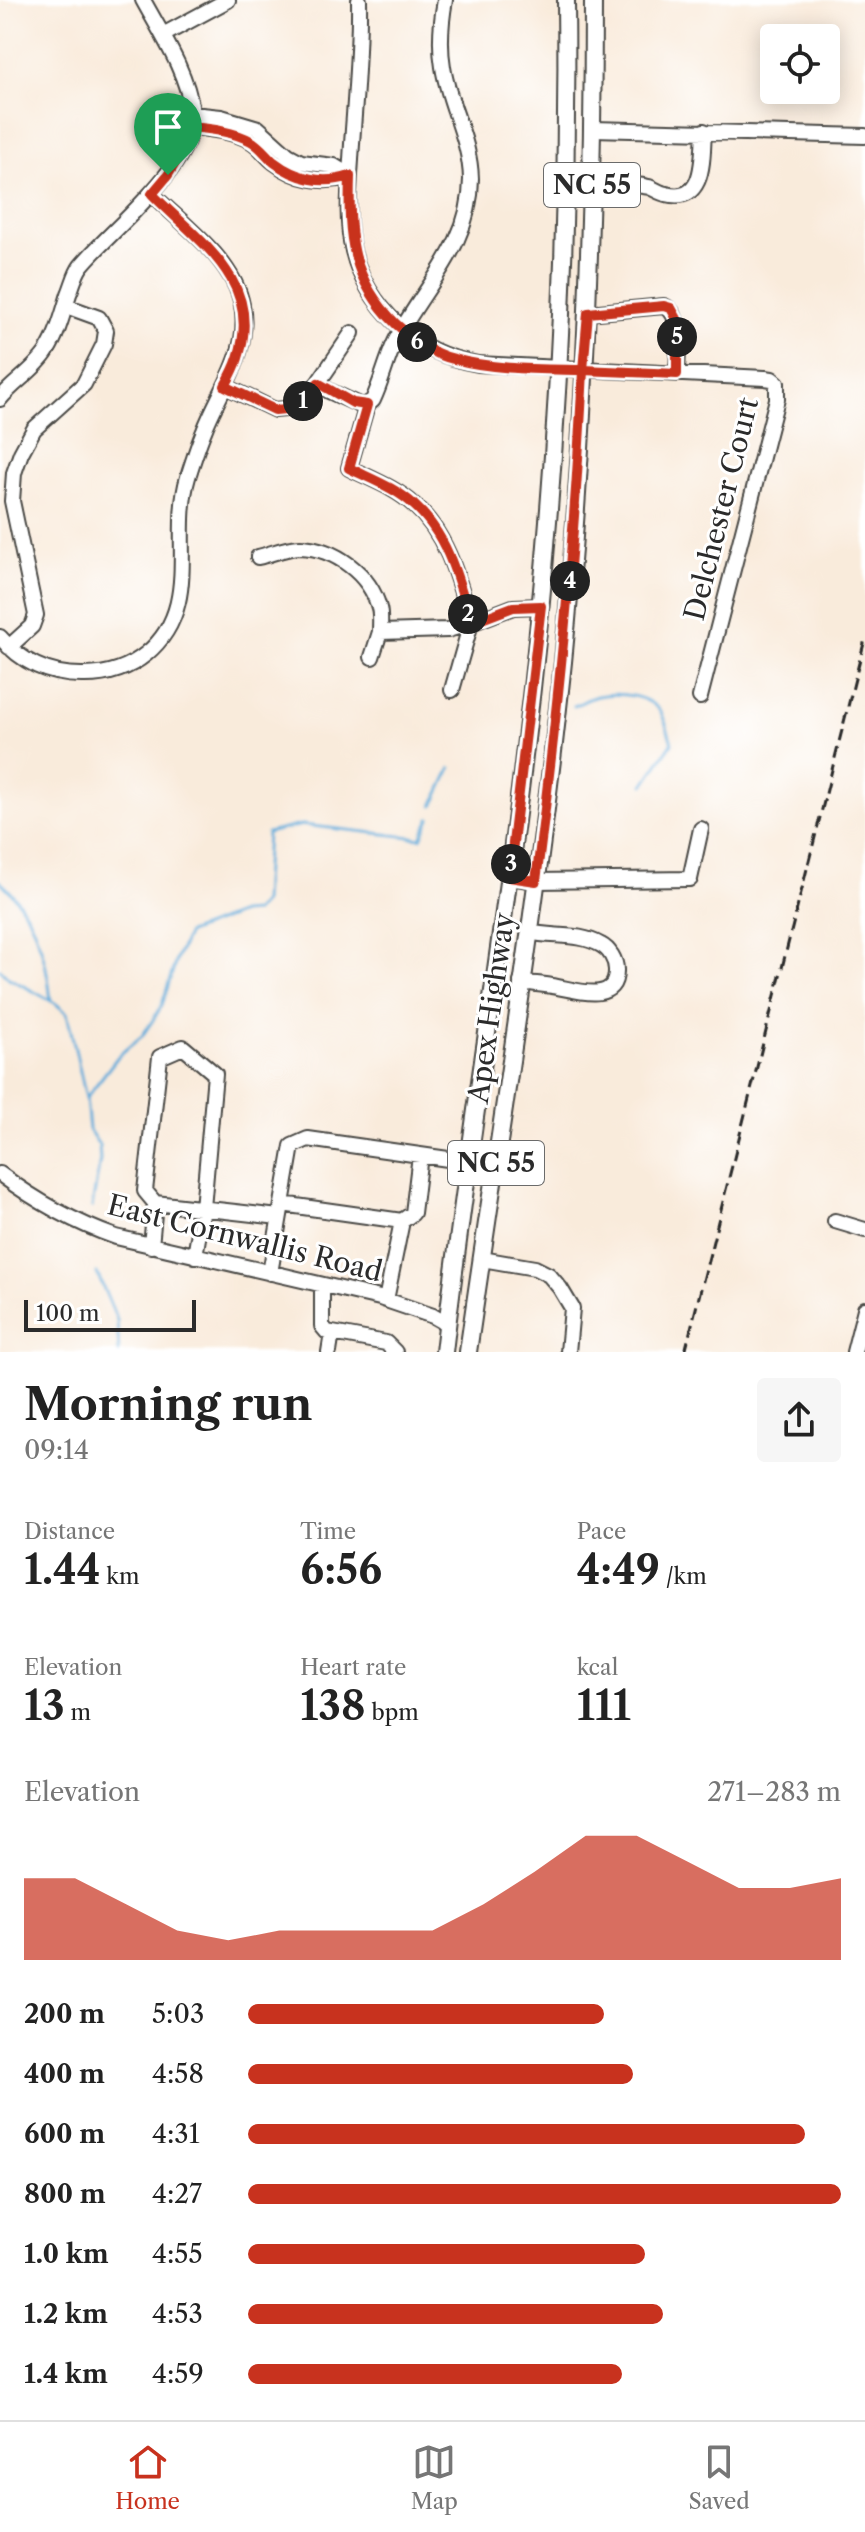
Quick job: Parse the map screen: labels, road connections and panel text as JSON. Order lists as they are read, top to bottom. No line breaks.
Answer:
{"streets":{"main road":["NC 55","Apex Highway","East Cornwallis Road"],"street":["Delchester Court"]},"crossings":[["Delchester Court","Apex Highway"],["Apex Highway","East Cornwallis Road"]],"scale_bar":"100 m","page":{"pins":["5","6","1","4","2","3"],"scale":"100 m","heading":["Morning run","09:14"],"stats":[["Distance","1.44 km"],["Time","6:56"],["Pace","4:49 /km"],["Elevation","13 m"],["Heart rate","138 bpm"],["kcal","111"]],"chart":["Elevation","271–283 m"],"list":[{"name":"200 m","note":"5:03"},{"name":"400 m","note":"4:58"},{"name":"600 m","note":"4:31"},{"name":"800 m","note":"4:27"},{"name":"1.0 km","note":"4:55"},{"name":"1.2 km","note":"4:53"},{"name":"1.4 km","note":"4:59"}],"tabs":["Home","Map","Saved"]}}
